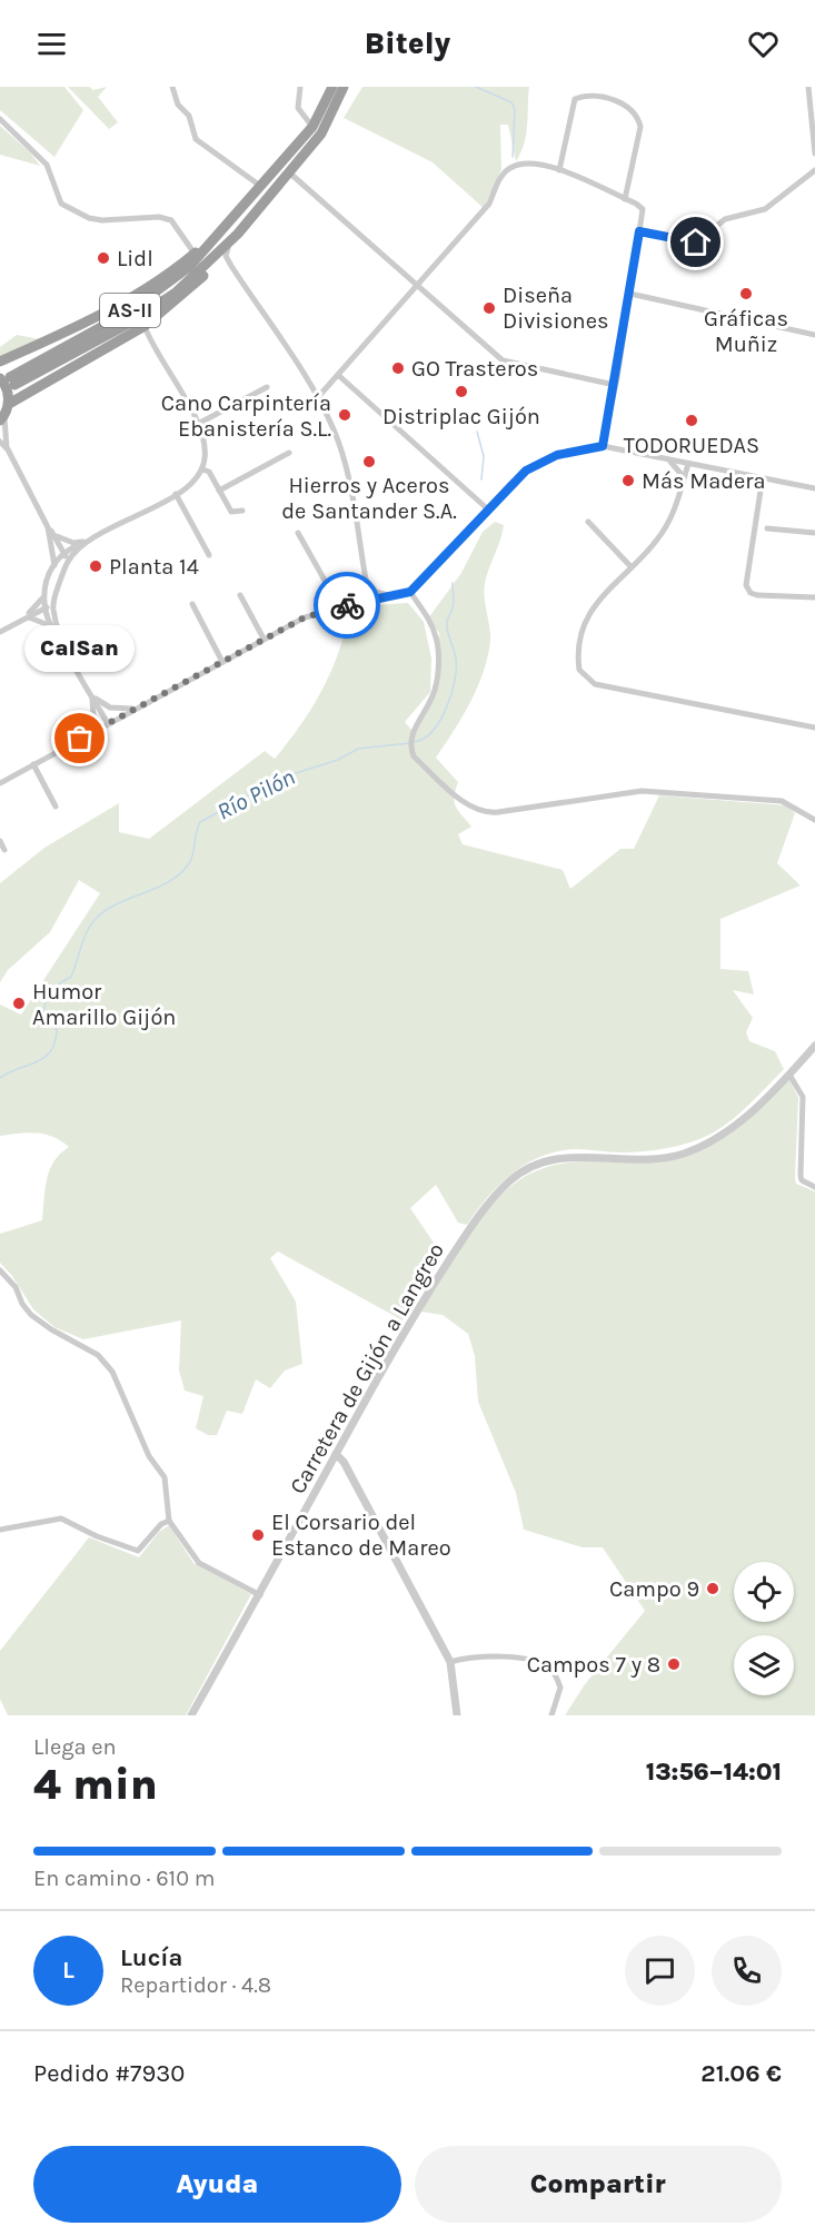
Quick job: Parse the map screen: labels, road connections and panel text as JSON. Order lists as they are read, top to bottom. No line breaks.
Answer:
{"streets":{"highway":["AS-II"],"street":["Carretera de Gijón a Langreo"]},"water":["Río Pilón"],"places":["Lidl","Gráficas Muñiz","Diseña Divisiones","GO Trasteros","Distriplac Gijón","Cano Carpintería Ebanistería S.L.","TODORUEDAS","Hierros y Aceros de Santander S.A.","Más Madera","Planta 14","CalSan","Humor Amarillo Gijón","El Corsario del Estanco de Mareo","Campo 9","Campos 7 y 8"],"page":{"header":"Bitely","bubble":"CalSan","heading":["4 min","Llega en","13:56–14:01"],"panel":["Lucía","Repartidor · 4.8","Pedido #7930","21.06 €"],"bar":"En camino · 610 m","round":"L","buttons":["Ayuda","Compartir"]}}
